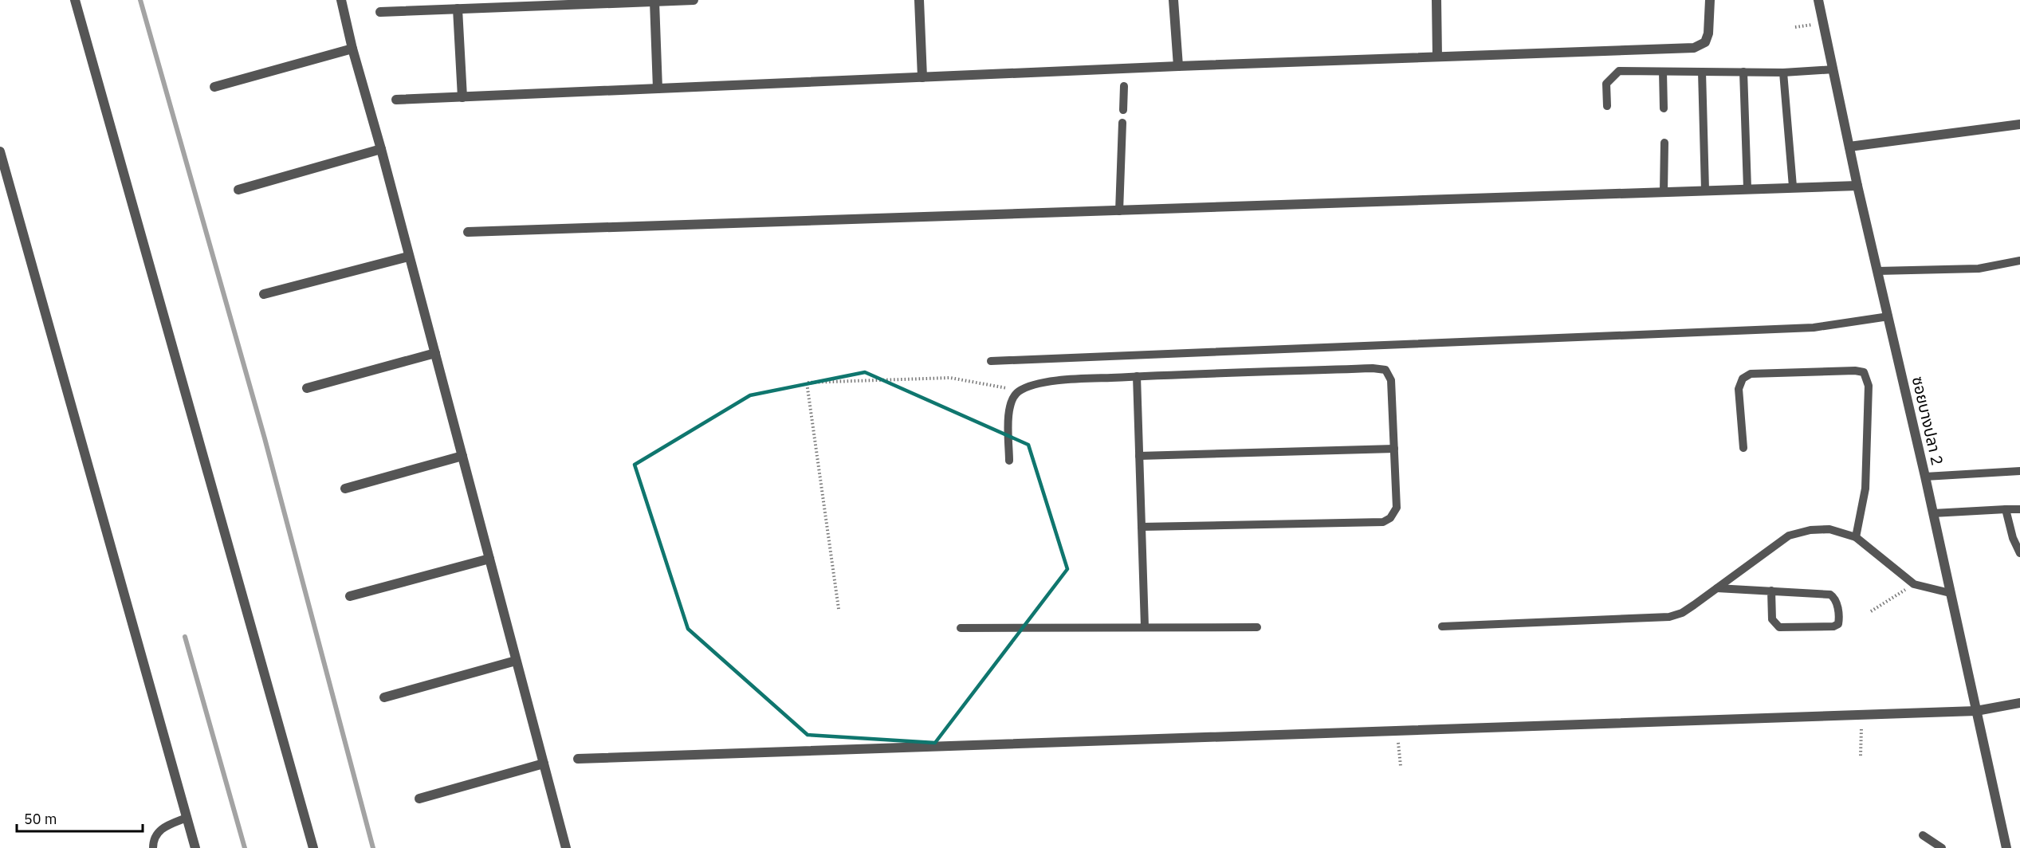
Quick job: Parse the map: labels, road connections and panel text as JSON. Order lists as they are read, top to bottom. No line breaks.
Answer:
{"streets":{"street":["ซอยบางปลา 2"]},"scale_bar":"50 m"}
